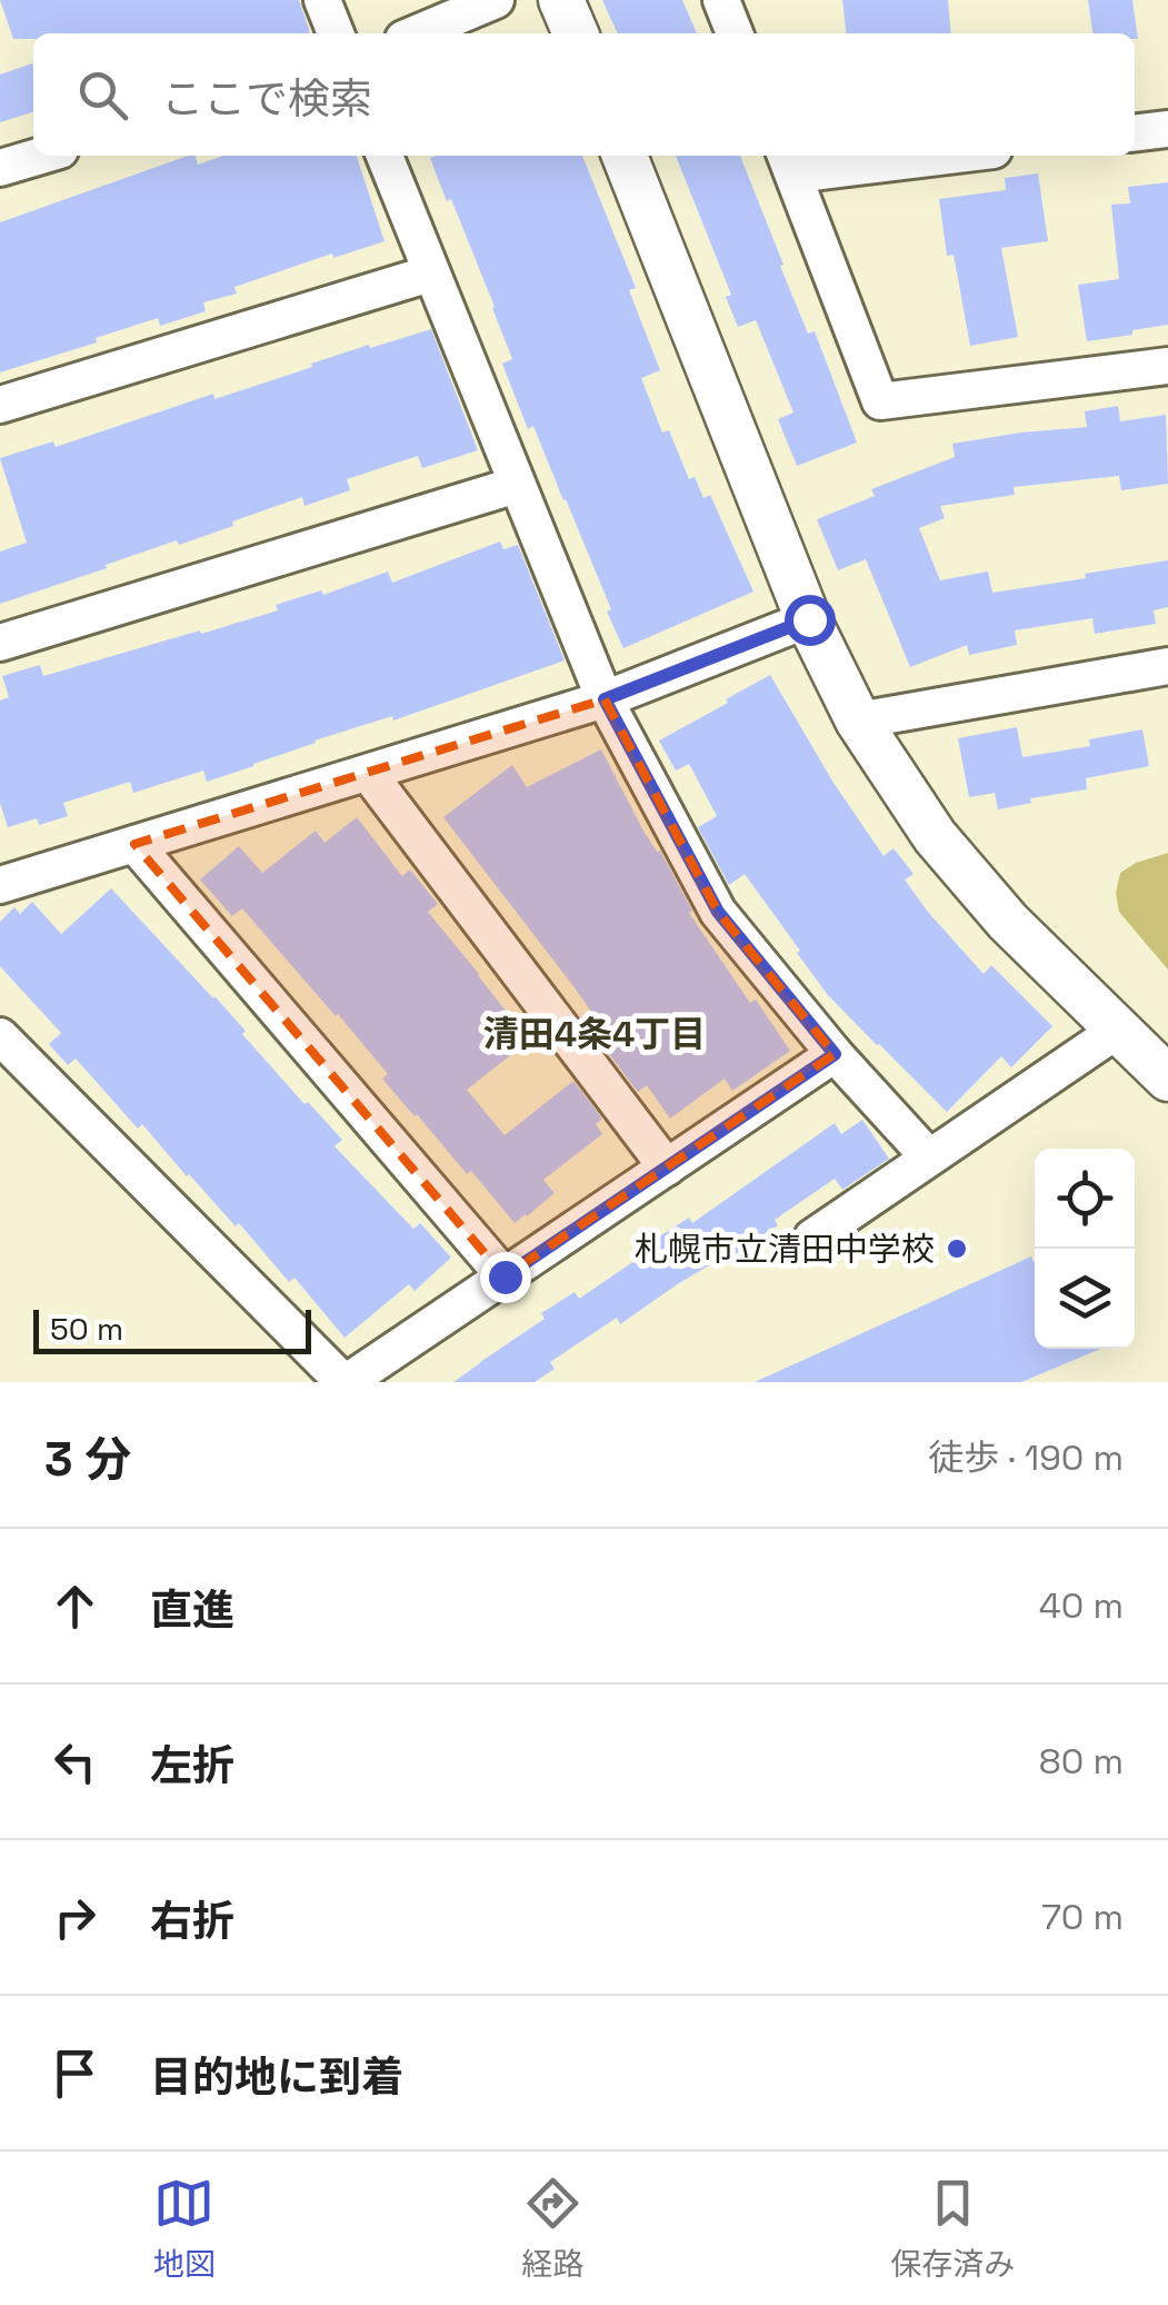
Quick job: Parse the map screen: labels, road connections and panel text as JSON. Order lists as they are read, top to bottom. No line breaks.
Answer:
{"districts":["清田4条4丁目"],"places":["札幌市立清田中学校"],"scale_bar":"50 m","page":{"search":"ここで検索","scale":"50 m","heading":["3 分","徒歩 · 190 m"],"list":[["直進","40 m"],["左折","80 m"],["右折","70 m"],"目的地に到着"],"nav":["地図","経路","保存済み"]}}
